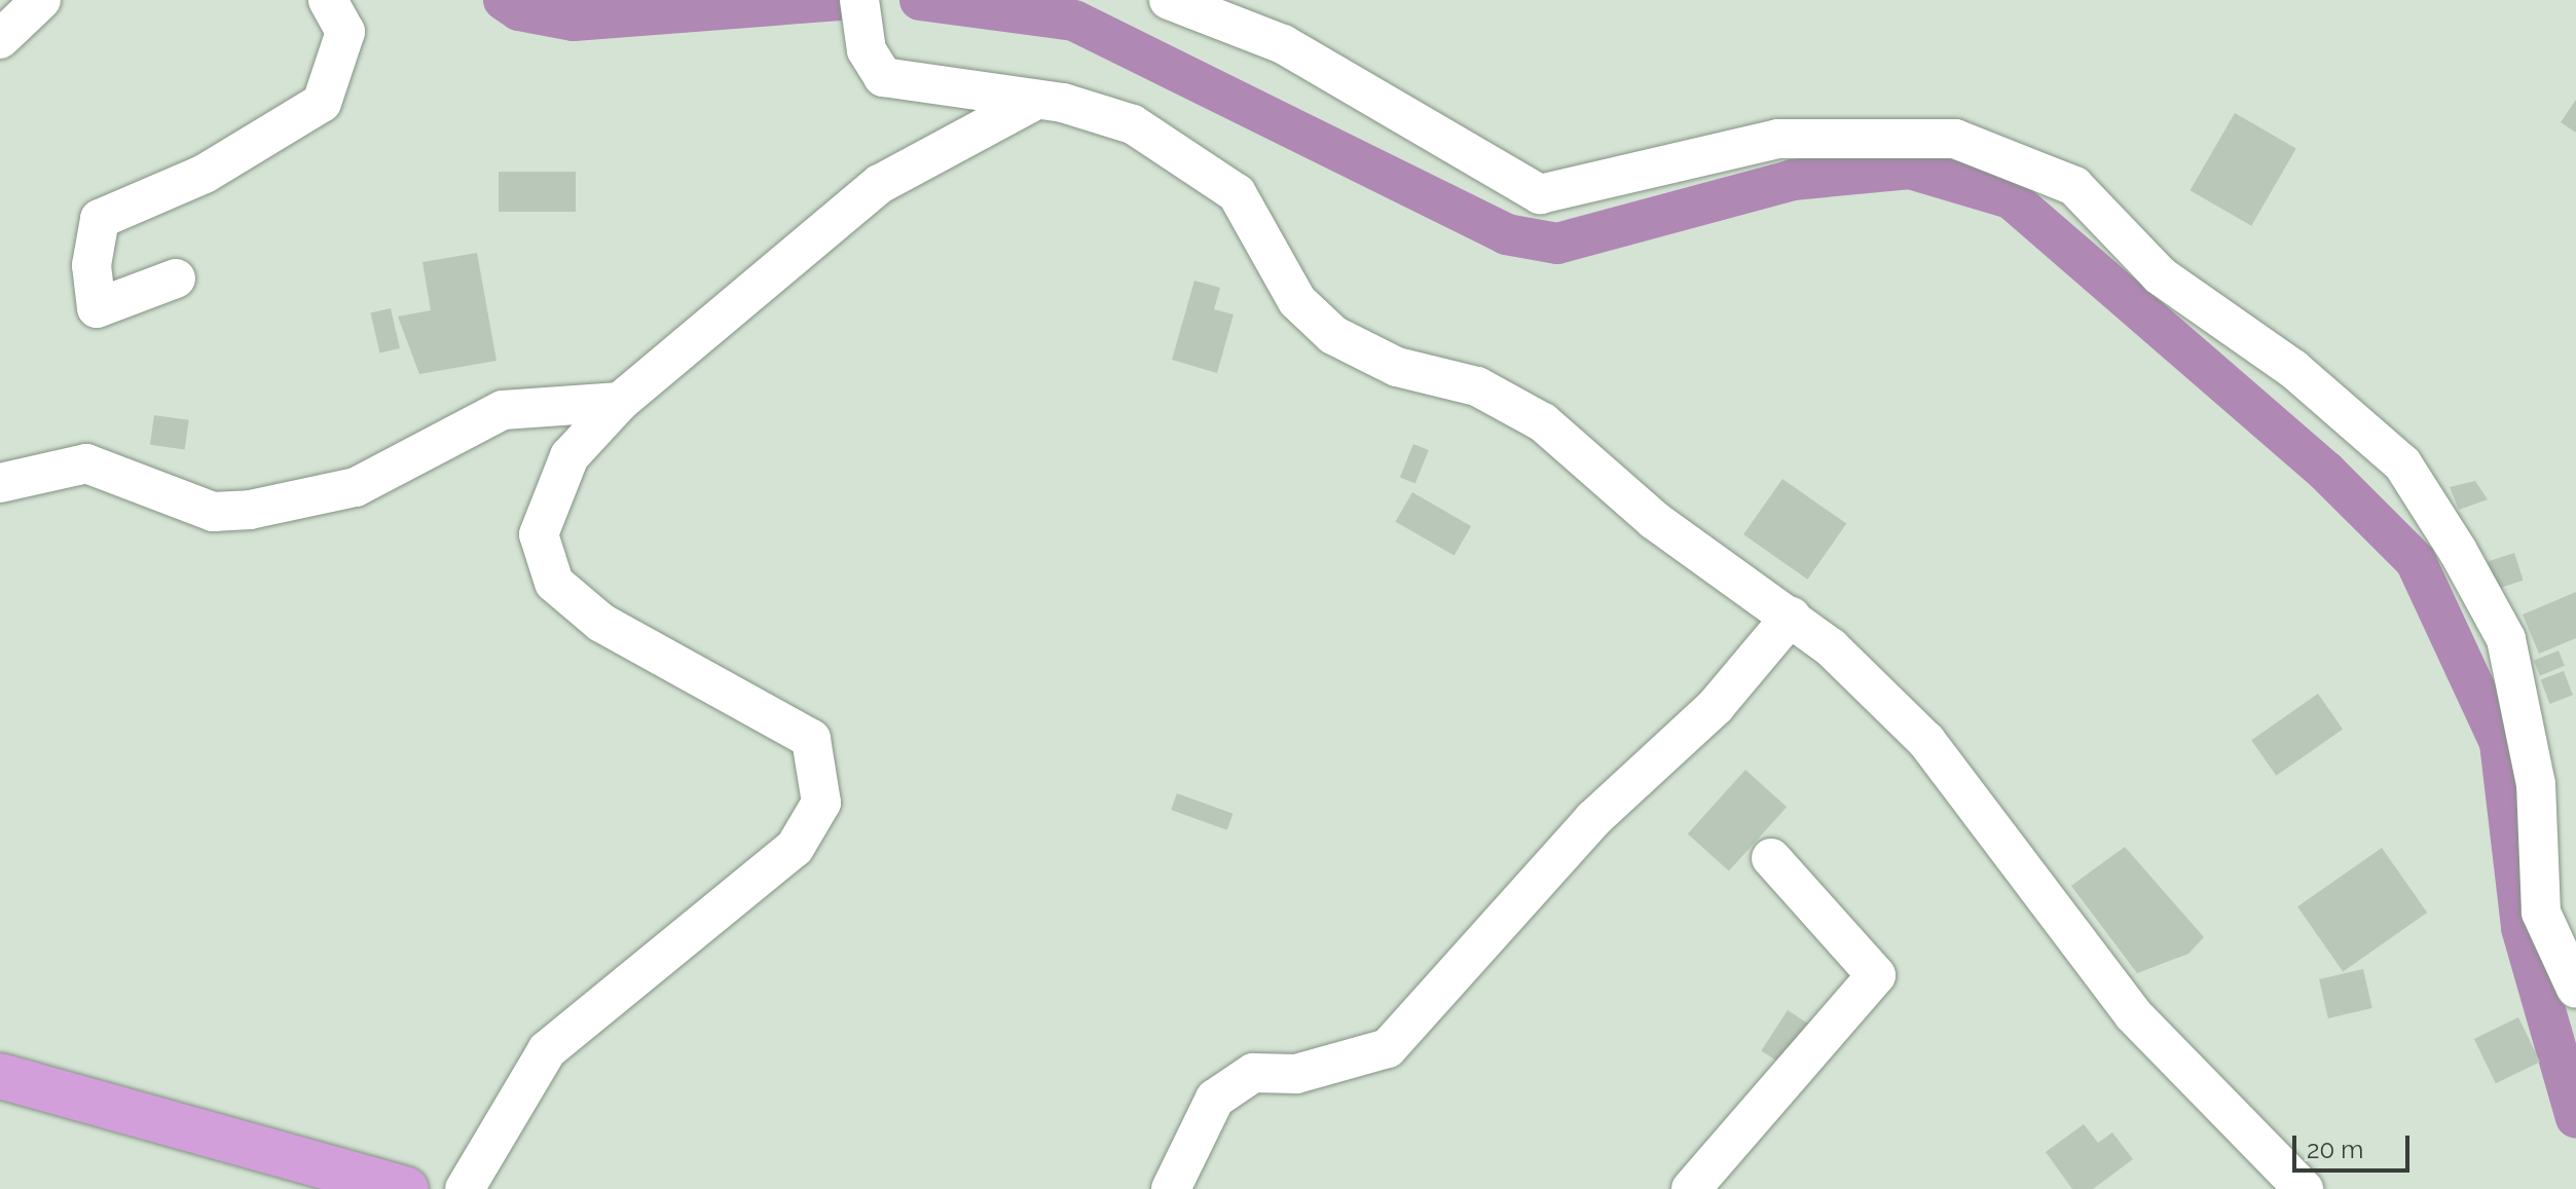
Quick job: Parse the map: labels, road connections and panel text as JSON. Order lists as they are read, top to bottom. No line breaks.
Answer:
{"scale_bar":"20 m"}
